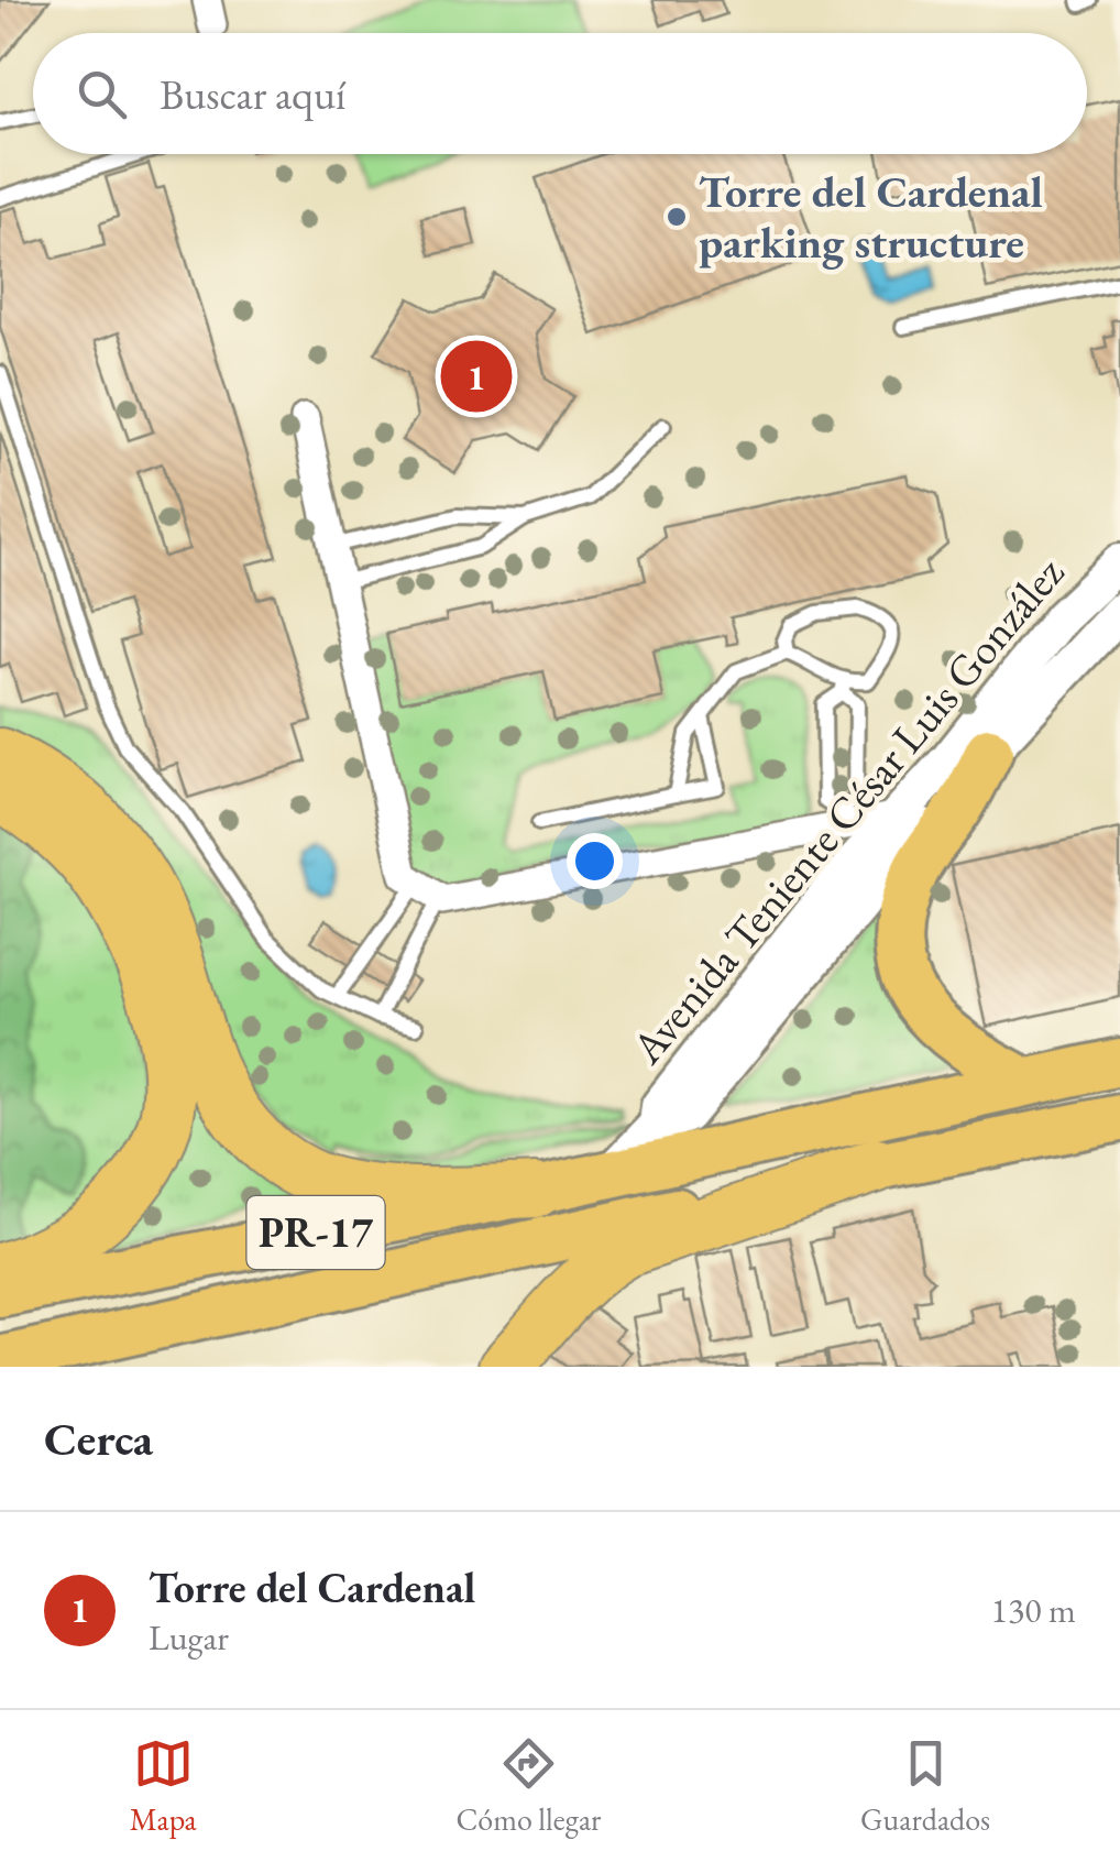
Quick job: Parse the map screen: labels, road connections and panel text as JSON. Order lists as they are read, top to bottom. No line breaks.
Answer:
{"streets":{"highway":["PR-17"],"street":["Avenida Teniente César Luis González"]},"crossings":[["Avenida Teniente César Luis González","PR-17"]],"places":["Torre del Cardenal parking structure"],"page":{"search":"Buscar aquí","pins":"1","heading":"Cerca","list":[{"mark":"1","name":"Torre del Cardenal","note":"Lugar","value":"130 m"}],"nav":["Mapa","Cómo llegar","Guardados"]}}
